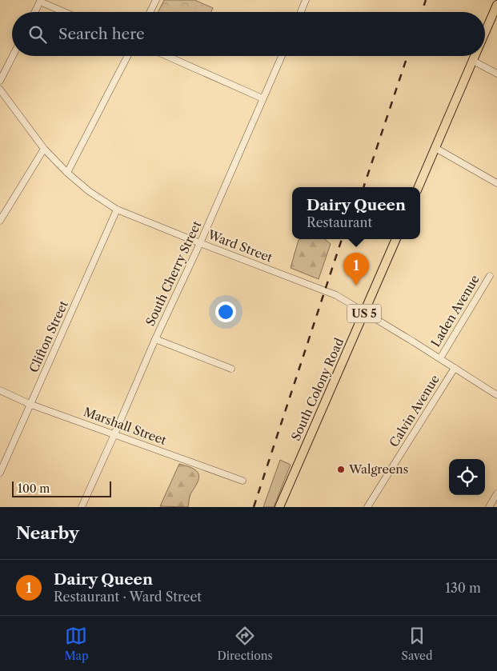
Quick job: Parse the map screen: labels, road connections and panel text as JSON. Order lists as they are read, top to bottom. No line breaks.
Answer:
{"streets":{"main road":["US 5","South Colony Road"],"street":["Ward Street","South Cherry Street","Laden Avenue","Clifton Street","Calvin Avenue","Marshall Street"]},"crossings":[["Ward Street","South Cherry Street"],["Ward Street","Laden Avenue"],["Ward Street","Clifton Street"],["Ward Street","South Colony Road"],["Ward Street","Calvin Avenue"],["South Cherry Street","Marshall Street"],["Clifton Street","Marshall Street"]],"places":["Walgreens"],"scale_bar":"100 m","page":{"search":"Search here","popup":["Dairy Queen","Restaurant"],"pins":"1","scale":"100 m","heading":"Nearby","list":[{"mark":"1","name":"Dairy Queen","note":"Restaurant · Ward Street","value":"130 m"}],"nav":["Map","Directions","Saved"]}}
